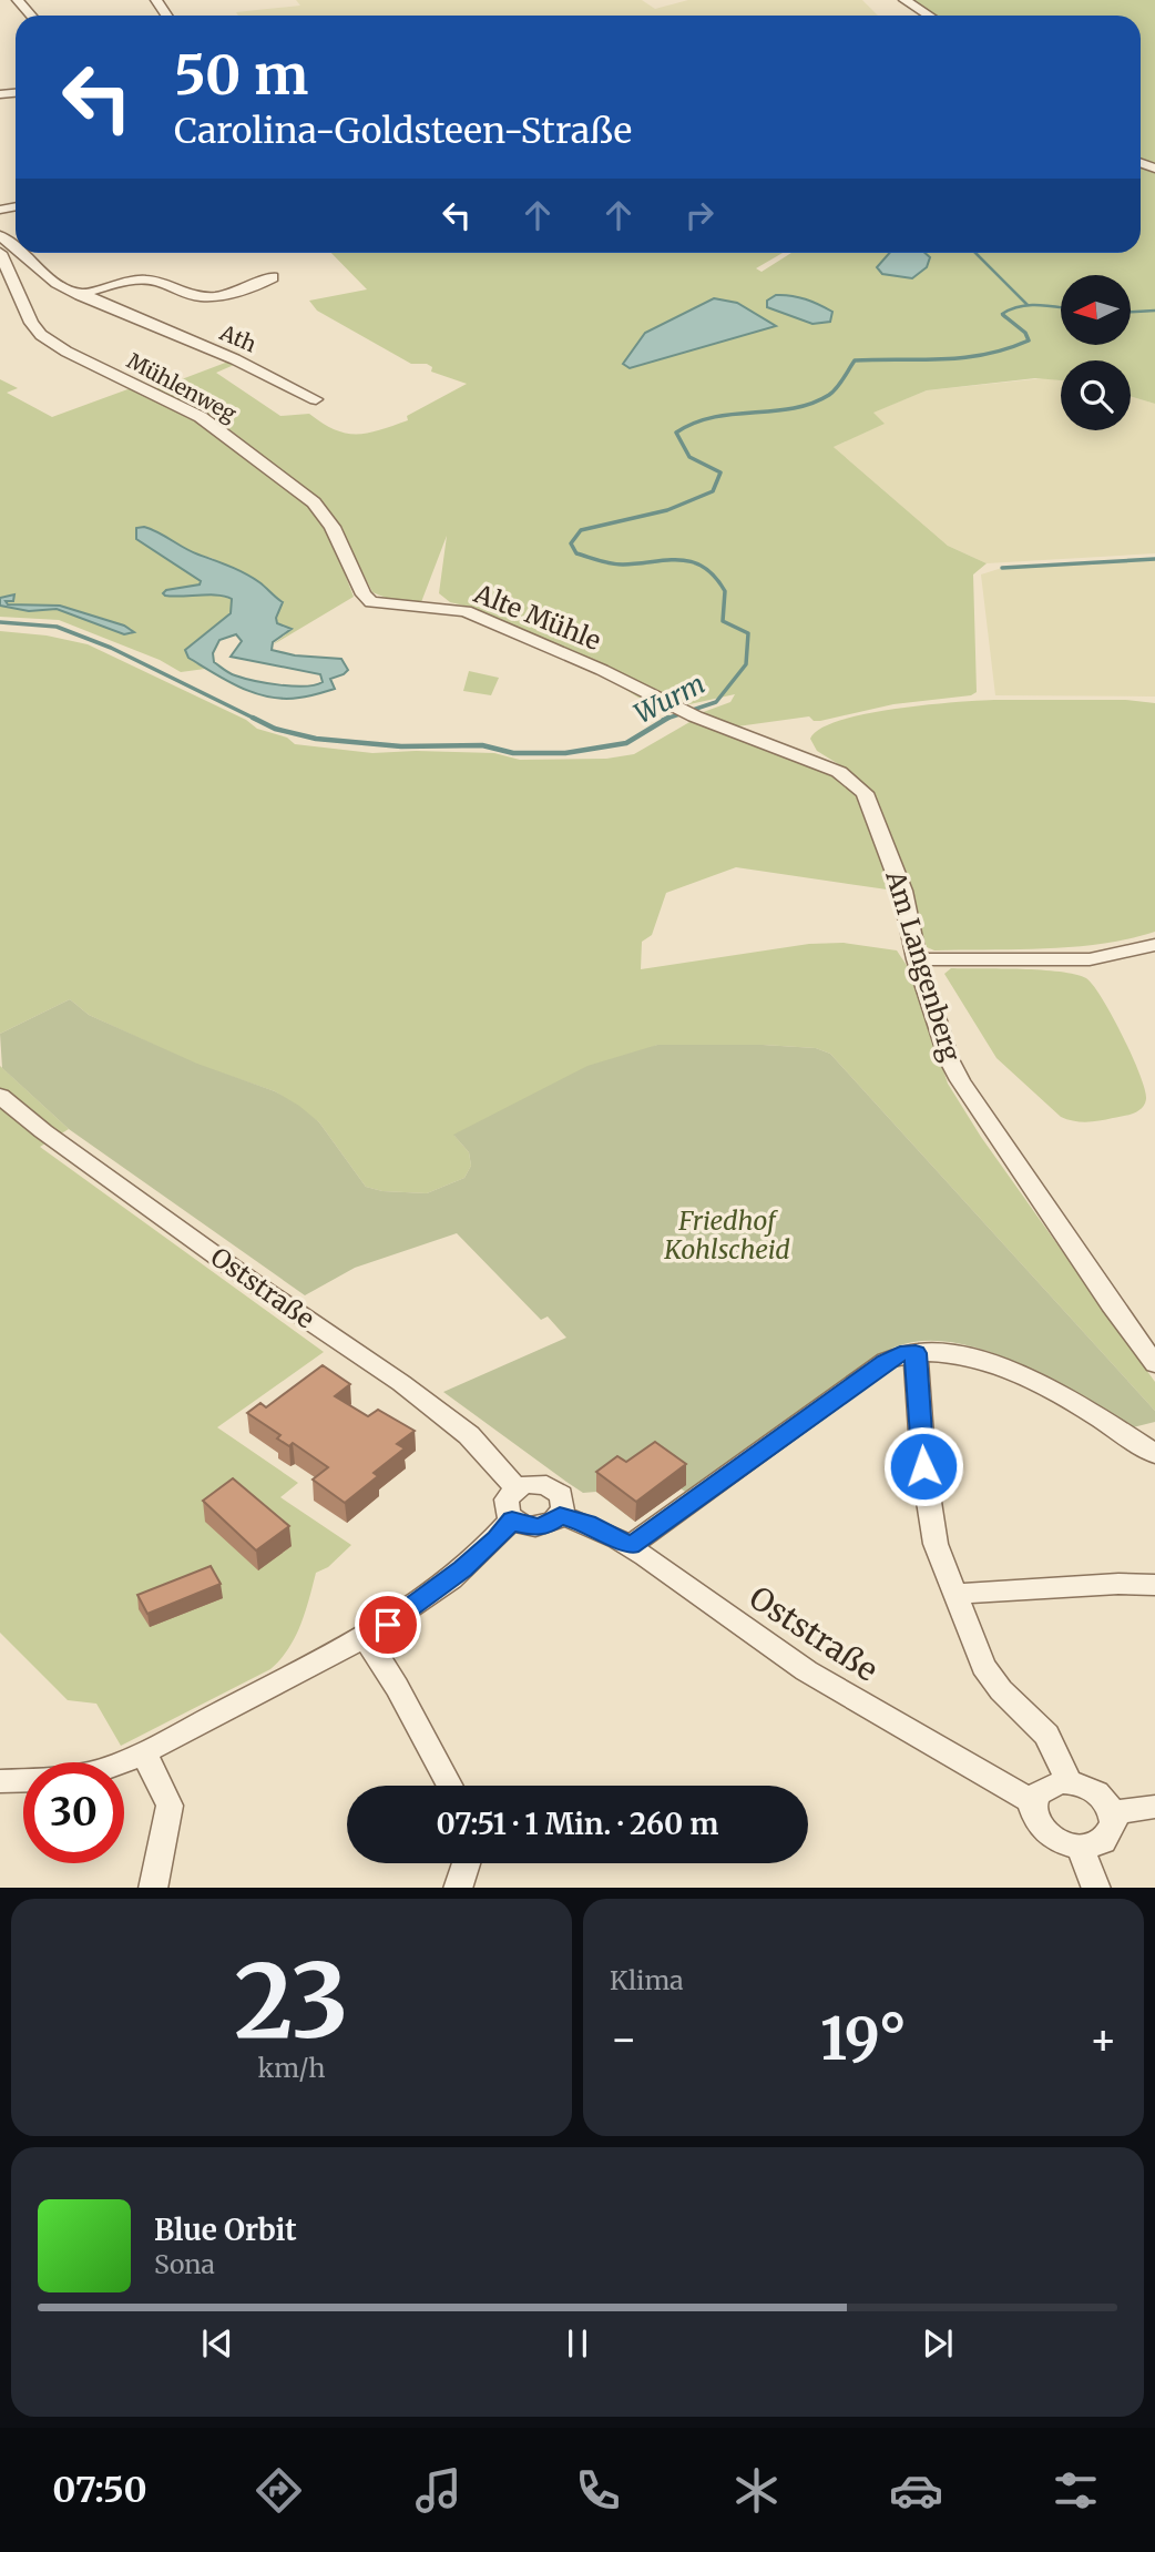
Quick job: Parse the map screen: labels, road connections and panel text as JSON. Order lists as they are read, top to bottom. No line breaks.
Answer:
{"streets":{"street":["Ath","Mühlenweg","Alte Mühle","Am Langenberg","Oststraße"]},"crossings":[["Mühlenweg","Alte Mühle"],["Alte Mühle","Am Langenberg"]],"water":["Wurm"],"parks":["Friedhof Kohlscheid"],"north":"left","page":{"turn":["50 m","Carolina-Goldsteen-Straße"],"limit":"30","trip":"07:51 · 1 Min. · 260 m","tile":[["23","km/h"],"Klima"],"heat":["−","19°","+"],"song":["Blue Orbit","Sona"],"tabs":"07:50"}}
